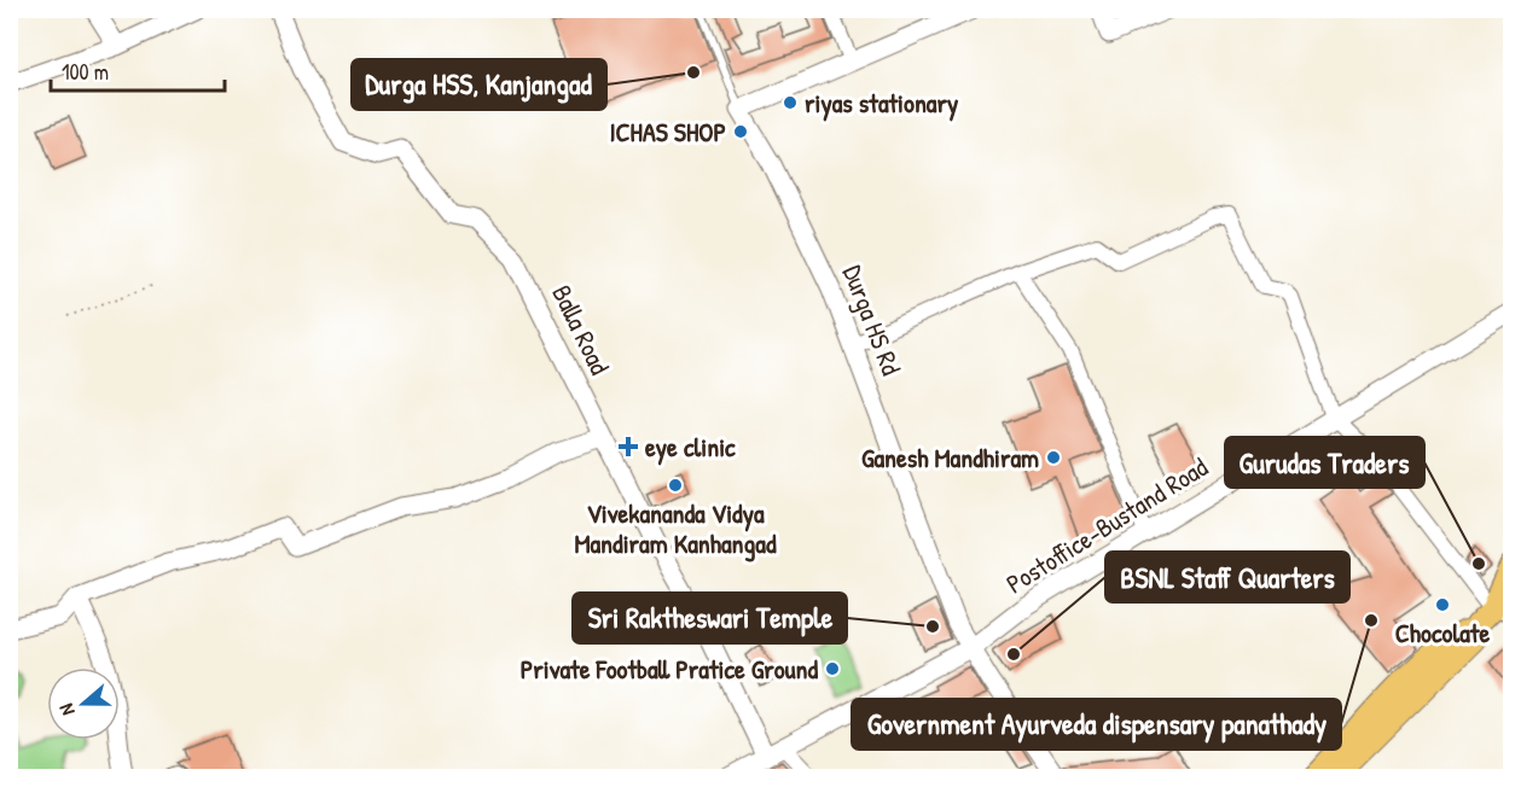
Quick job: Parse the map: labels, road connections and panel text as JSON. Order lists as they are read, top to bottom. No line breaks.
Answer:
{"streets":{"street":["Durga HS Rd","Balla Road","Postoffice-Bustand Road"]},"crossings":[["Durga HS Rd","Postoffice-Bustand Road"],["Balla Road","Postoffice-Bustand Road"]],"places":{"other":["Durga HSS, Kanjangad","riyas stationary","ICHAS SHOP","Ganesh Mandhiram","Vivekananda Vidya Mandiram Kanhangad","Gurudas Traders","Chocolate","Government Ayurveda dispensary panathady","Sri Raktheswari Temple","BSNL Staff Quarters","Private Football Pratice Ground"],"health":["eye clinic"]},"scale_bar":"100 m","north":"left"}
